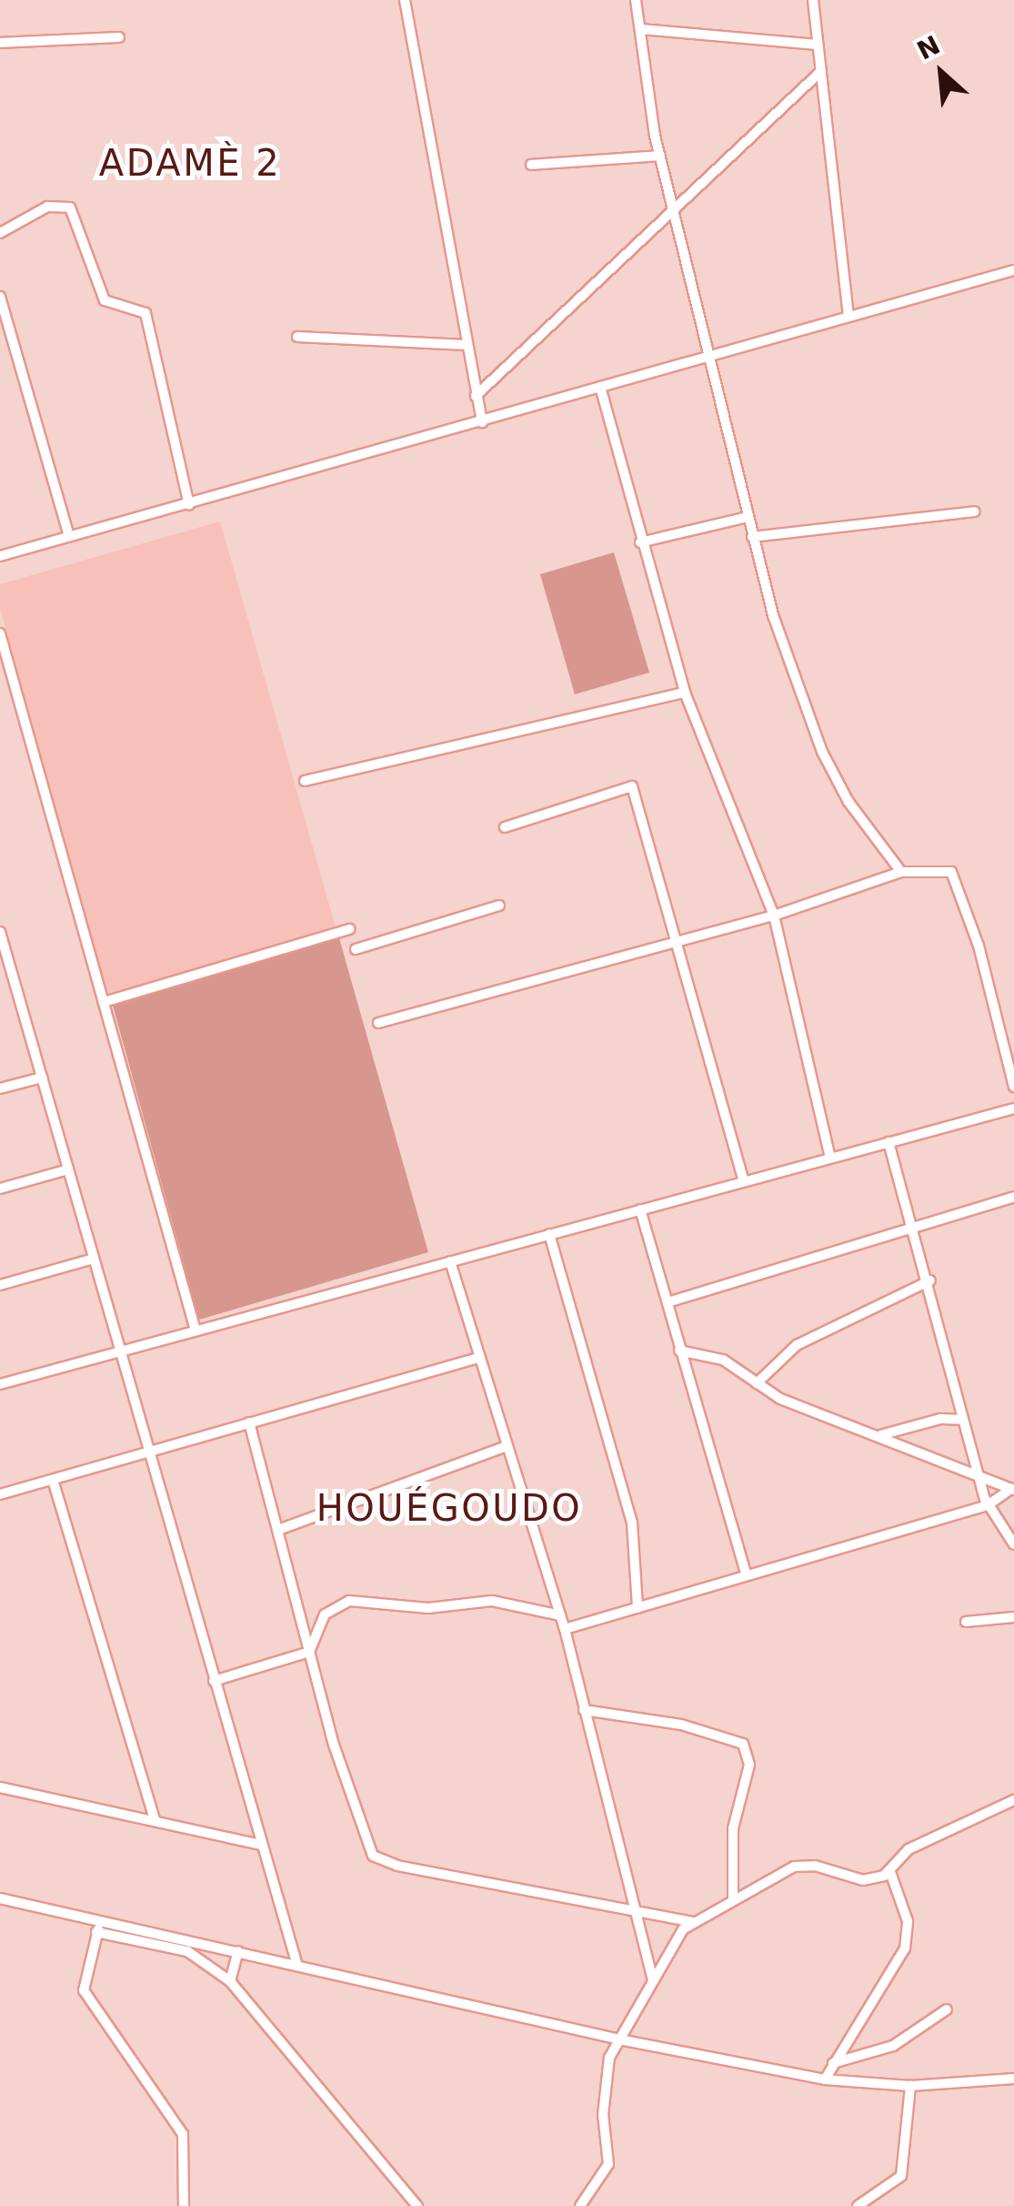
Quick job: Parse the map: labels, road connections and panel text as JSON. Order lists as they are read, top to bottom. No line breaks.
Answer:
{"districts":["ADAMÈ 2","HOUÉGOUDO"],"north":"top left"}
